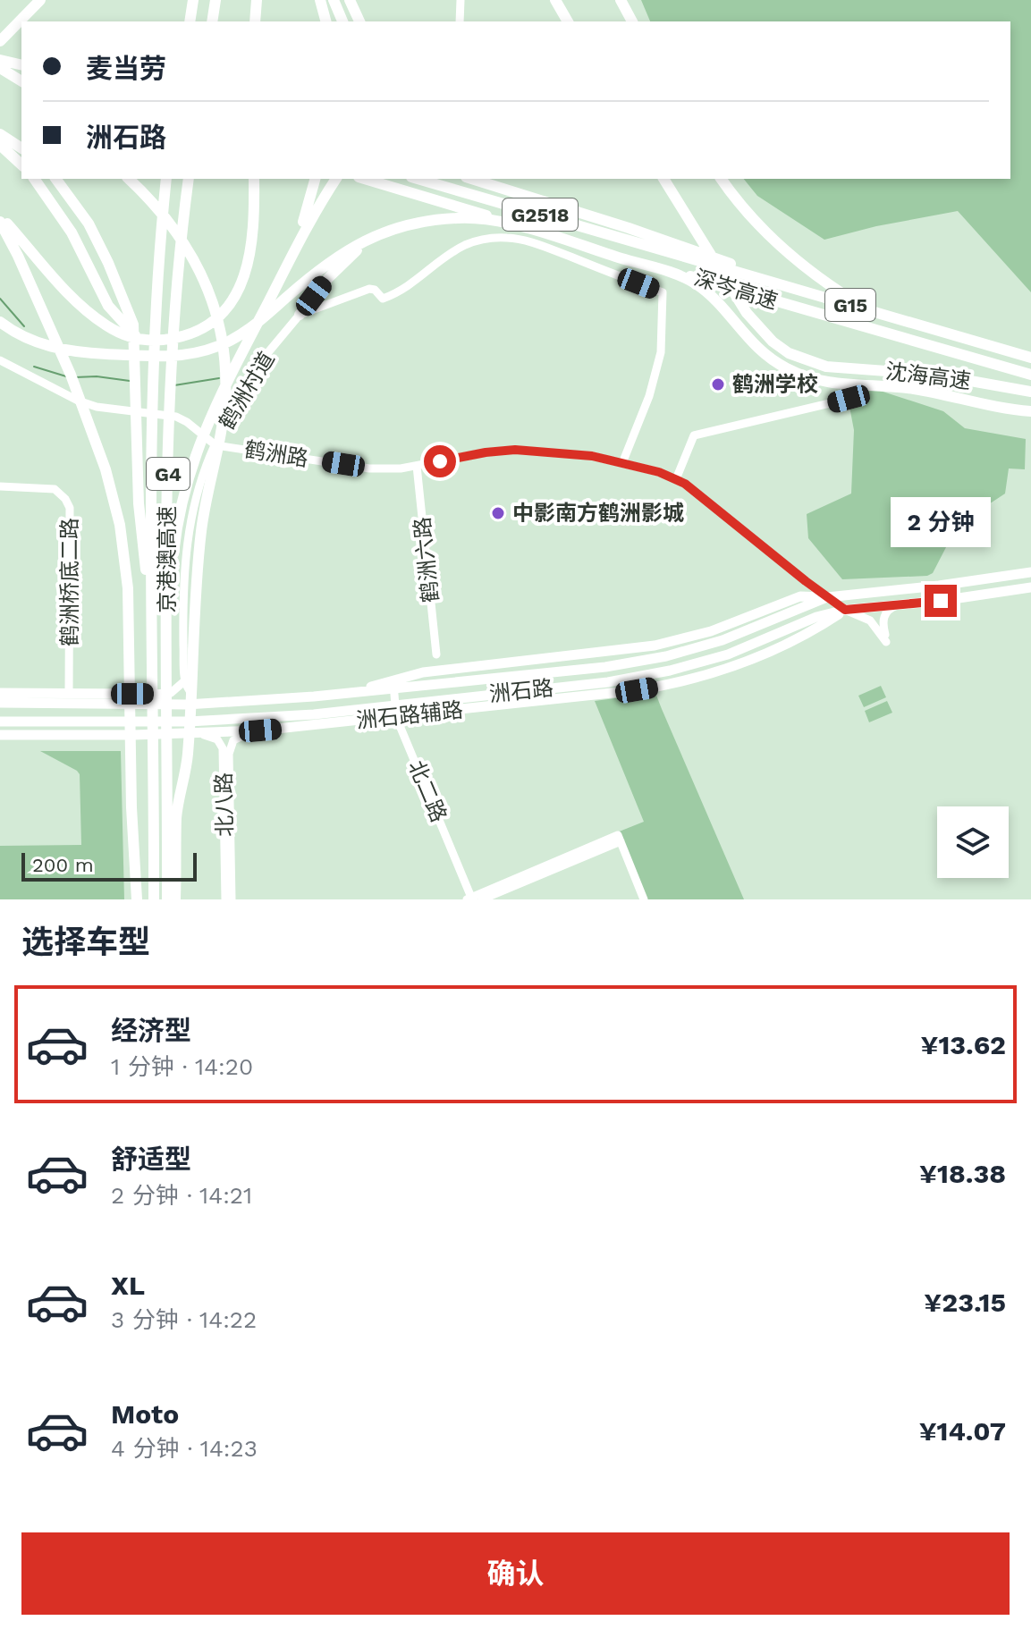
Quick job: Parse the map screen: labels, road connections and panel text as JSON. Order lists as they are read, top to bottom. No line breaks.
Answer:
{"streets":{"highway":["G2518","深岑高速","G15","沈海高速","G4","京港澳高速"],"main road":["洲石路","洲石路辅路"],"street":["鹤洲村道","鹤洲路","鹤洲六路","鹤洲桥底二路","北二路","北八路"]},"crossings":[["深岑高速","G15"],["鹤洲村道","鹤洲路"],["鹤洲路","鹤洲六路"],["鹤洲路","洲石路"],["鹤洲路","洲石路辅路"],["洲石路","洲石路辅路"],["洲石路","北二路"],["洲石路辅路","北二路"],["洲石路辅路","北八路"]],"places":["鹤洲学校","中影南方鹤洲影城"],"scale_bar":"200 m","page":{"banner":["麦当劳","洲石路"],"bubble":"2 分钟","scale":"200 m","heading":"选择车型","list":[{"name":"经济型","note":"1 分钟 · 14:20","value":"¥13.62"},{"name":"舒适型","note":"2 分钟 · 14:21","value":"¥18.38"},{"name":"XL","note":"3 分钟 · 14:22","value":"¥23.15"},{"name":"Moto","note":"4 分钟 · 14:23","value":"¥14.07"}],"buttons":"确认"}}
